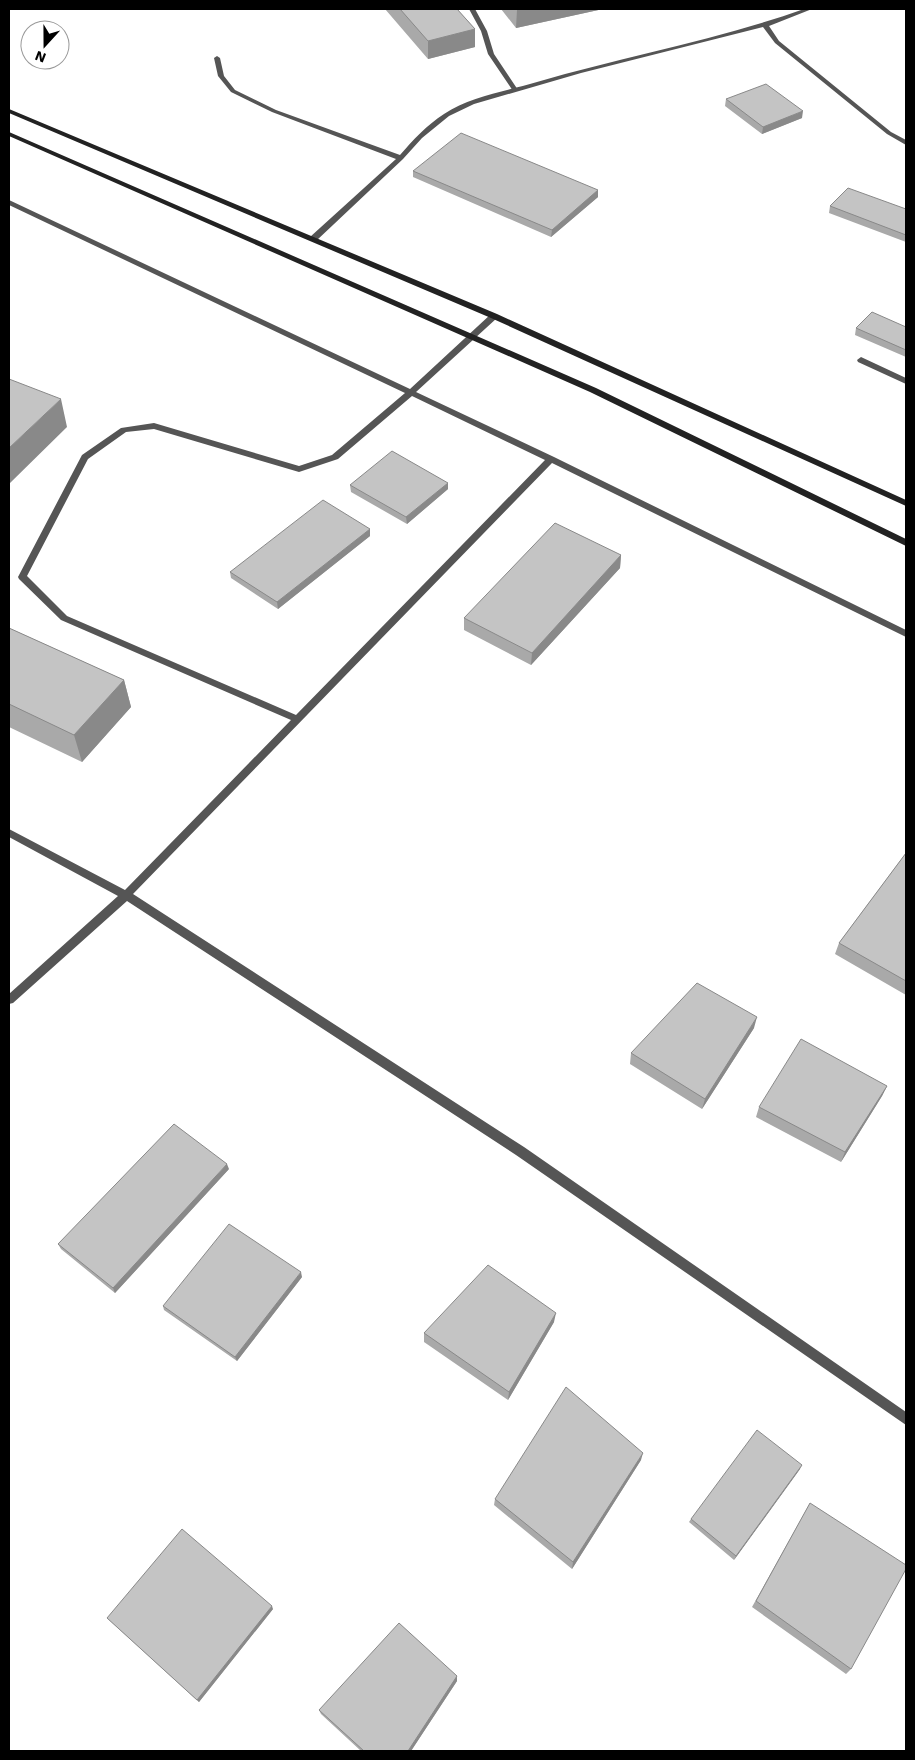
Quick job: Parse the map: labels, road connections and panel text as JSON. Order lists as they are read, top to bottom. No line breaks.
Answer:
{"north":"bottom"}
